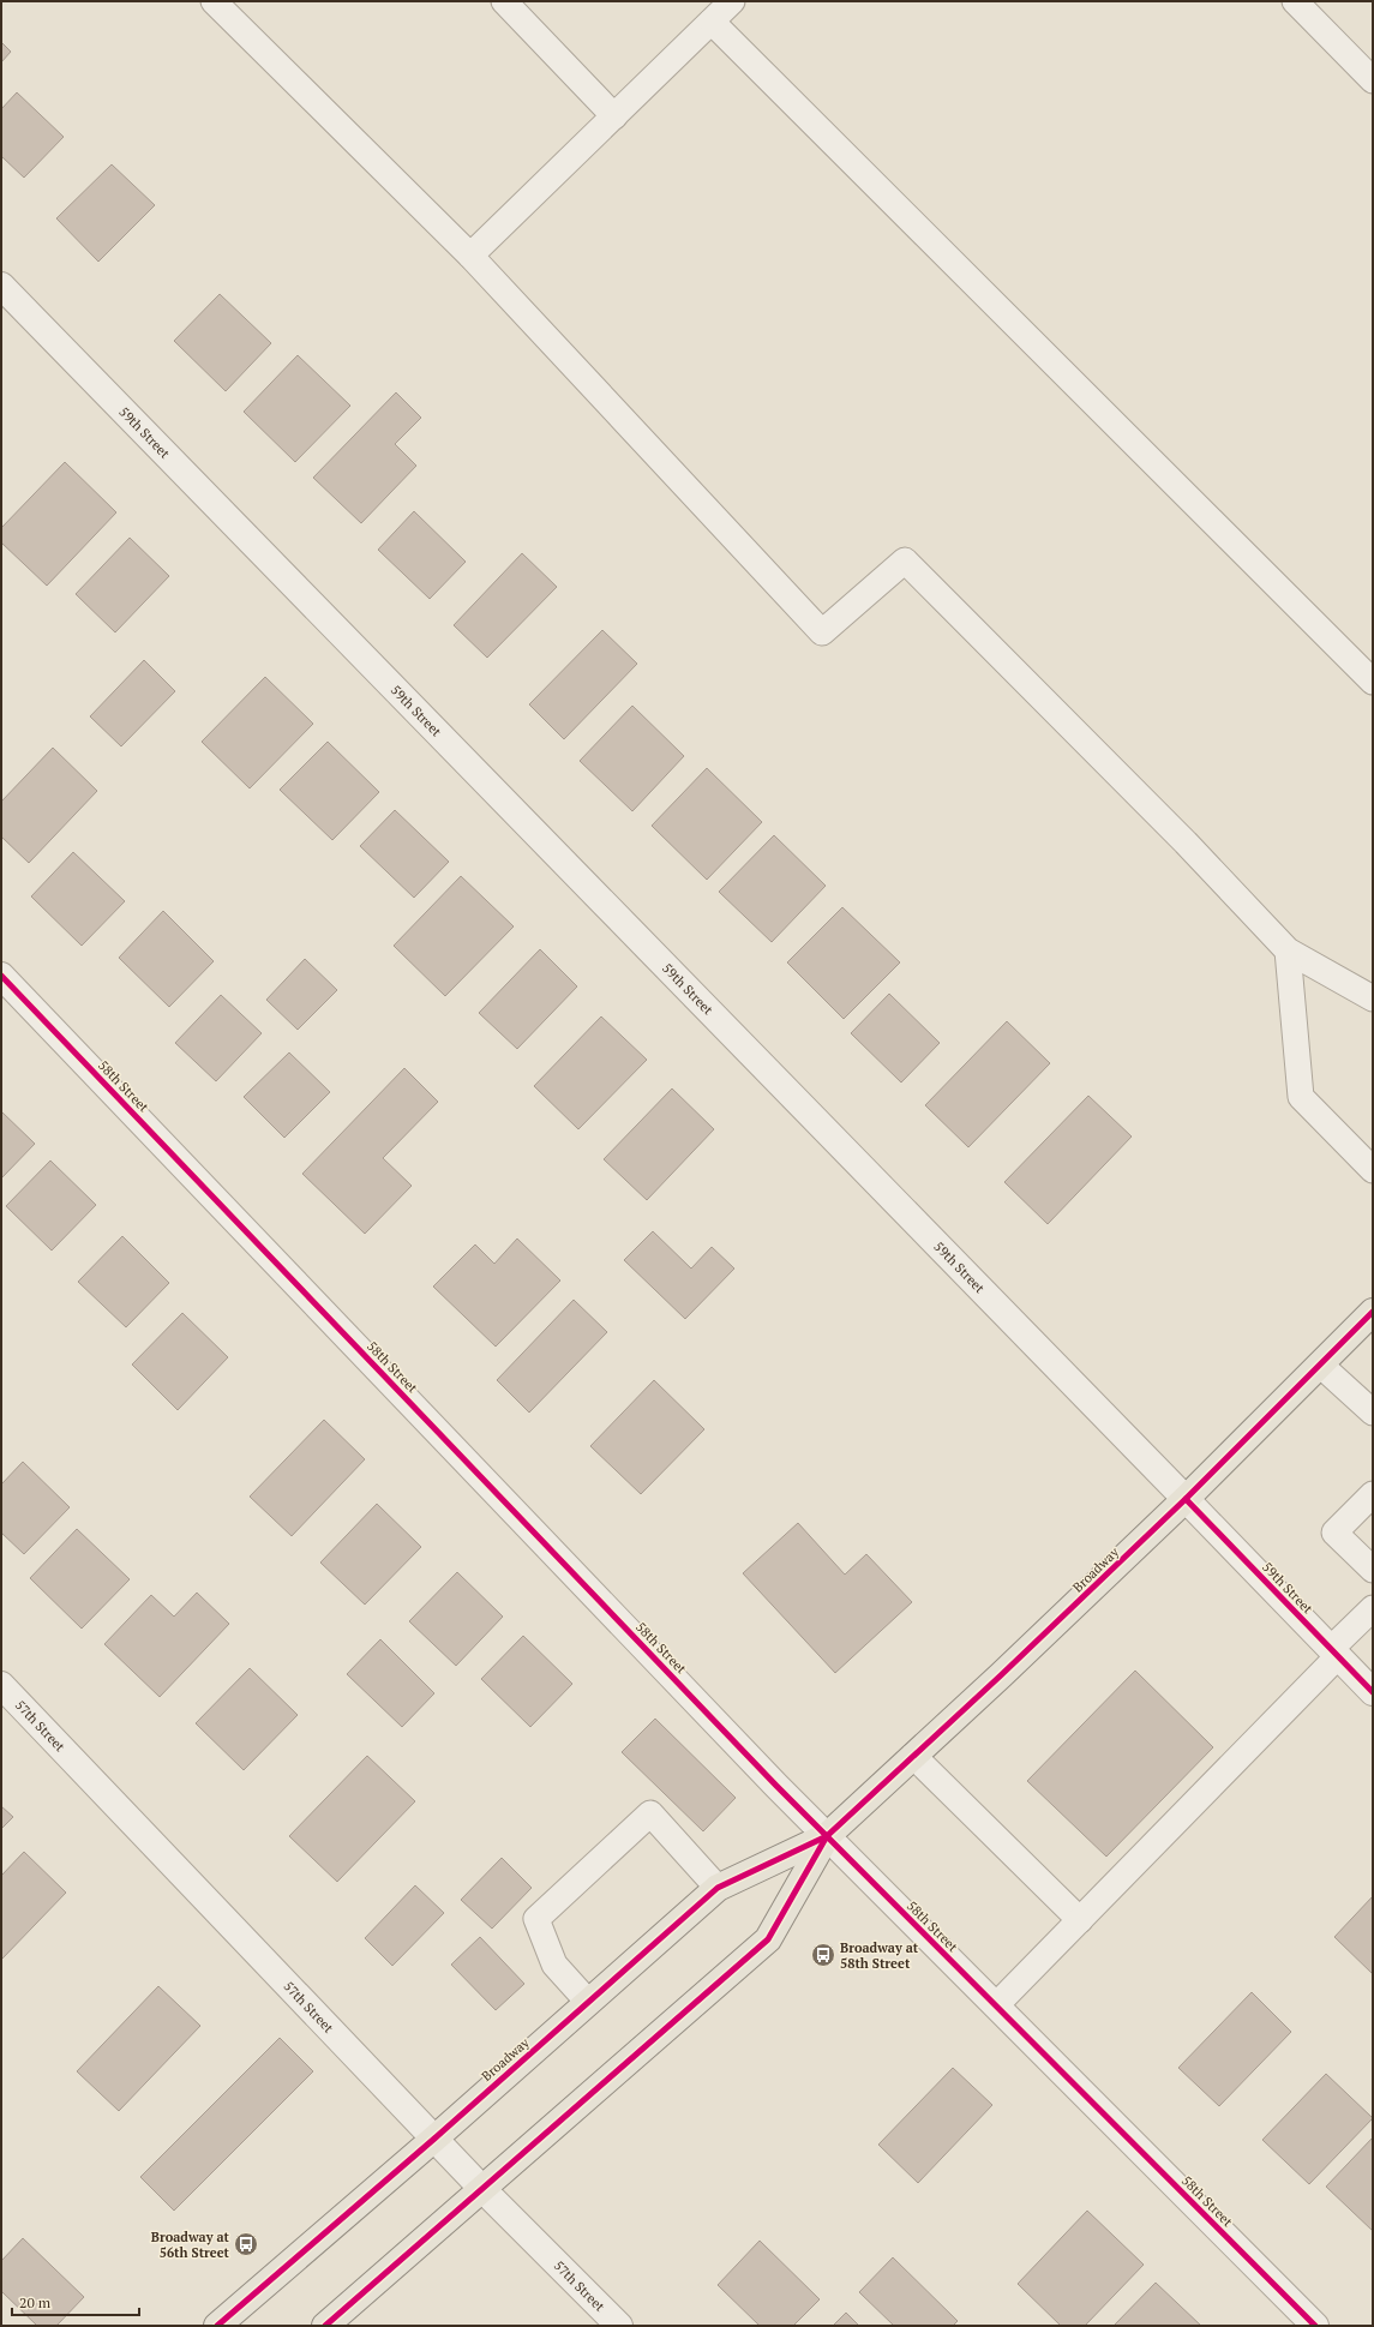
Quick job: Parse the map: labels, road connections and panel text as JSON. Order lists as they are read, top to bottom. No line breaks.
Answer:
{"streets":{"main road":["Broadway"],"street":["59th Street","58th Street","57th Street"]},"crossings":[["59th Street","Broadway"],["58th Street","Broadway"],["Broadway","57th Street"]],"places":{"bus stop":["Broadway at 58th Street","Broadway at 56th Street"]},"scale_bar":"20 m"}
